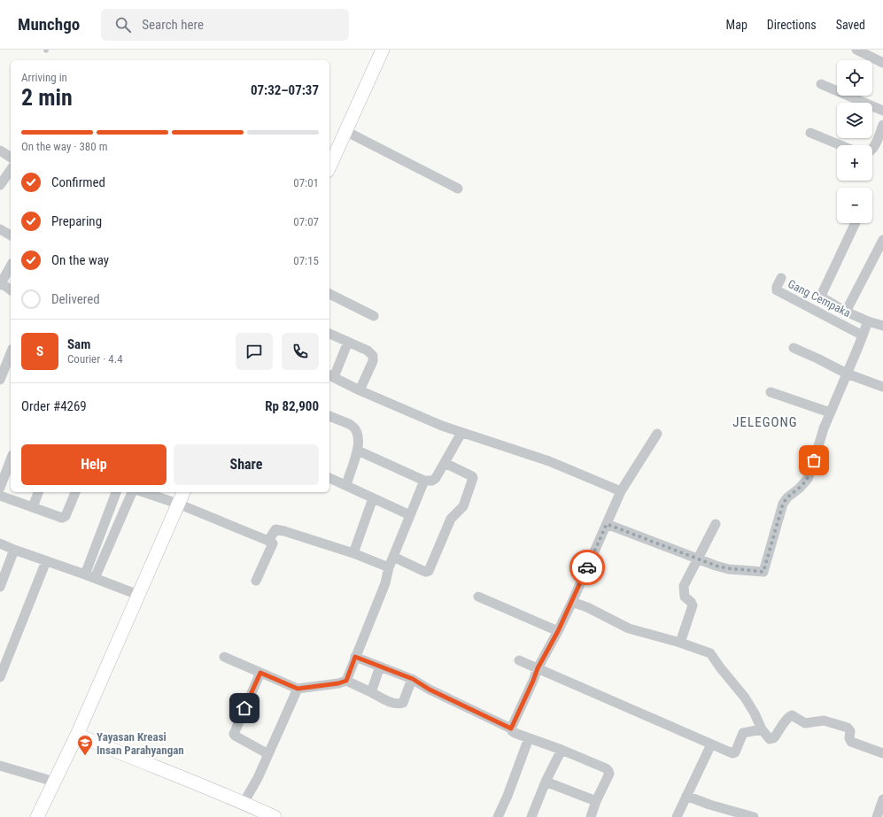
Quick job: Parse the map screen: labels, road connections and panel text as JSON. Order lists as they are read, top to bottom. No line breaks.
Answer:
{"streets":{"street":["Gang Cempaka"]},"districts":["JELEGONG"],"places":{"school or university":["Yayasan Kreasi Insan Parahyangan"]},"page":{"header":"Munchgo","search":"Search here","nav":["Map","Directions","Saved"],"map_buttons":["+","−"],"heading":["2 min","Arriving in","07:32–07:37"],"panel":["Sam","Courier · 4.4","Order #4269","Rp 82,900"],"bar":"On the way · 380 m","list":[["Confirmed","07:01"],["Preparing","07:07"],["On the way","07:15"],"Delivered"],"round":"S","buttons":["Help","Share"]}}
